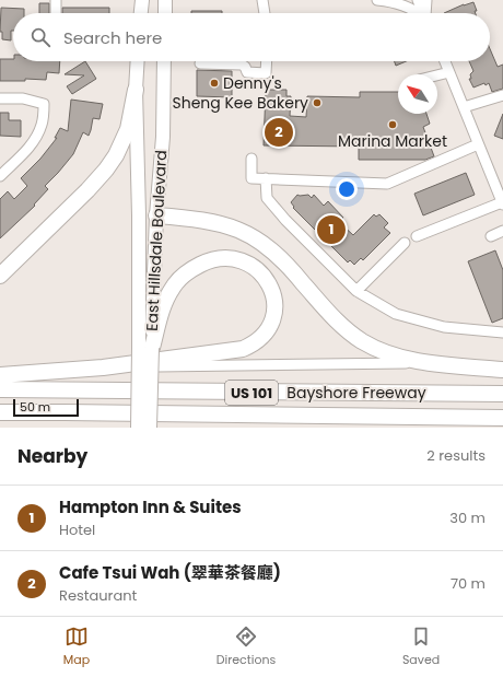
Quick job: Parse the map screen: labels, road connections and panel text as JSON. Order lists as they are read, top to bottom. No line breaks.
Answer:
{"streets":{"highway":["US 101","Bayshore Freeway"],"main road":["East Hillsdale Boulevard"]},"places":["Denny's","Sheng Kee Bakery","Marina Market"],"scale_bar":"50 m","north":"top left","page":{"search":"Search here","pins":["2","1"],"scale":"50 m","heading":["Nearby","2 results"],"list":[{"mark":"1","name":"Hampton Inn & Suites","note":"Hotel","value":"30 m"},{"mark":"2","name":"Cafe Tsui Wah (翠華茶餐廳)","note":"Restaurant","value":"70 m"}],"nav":["Map","Directions","Saved"]}}
